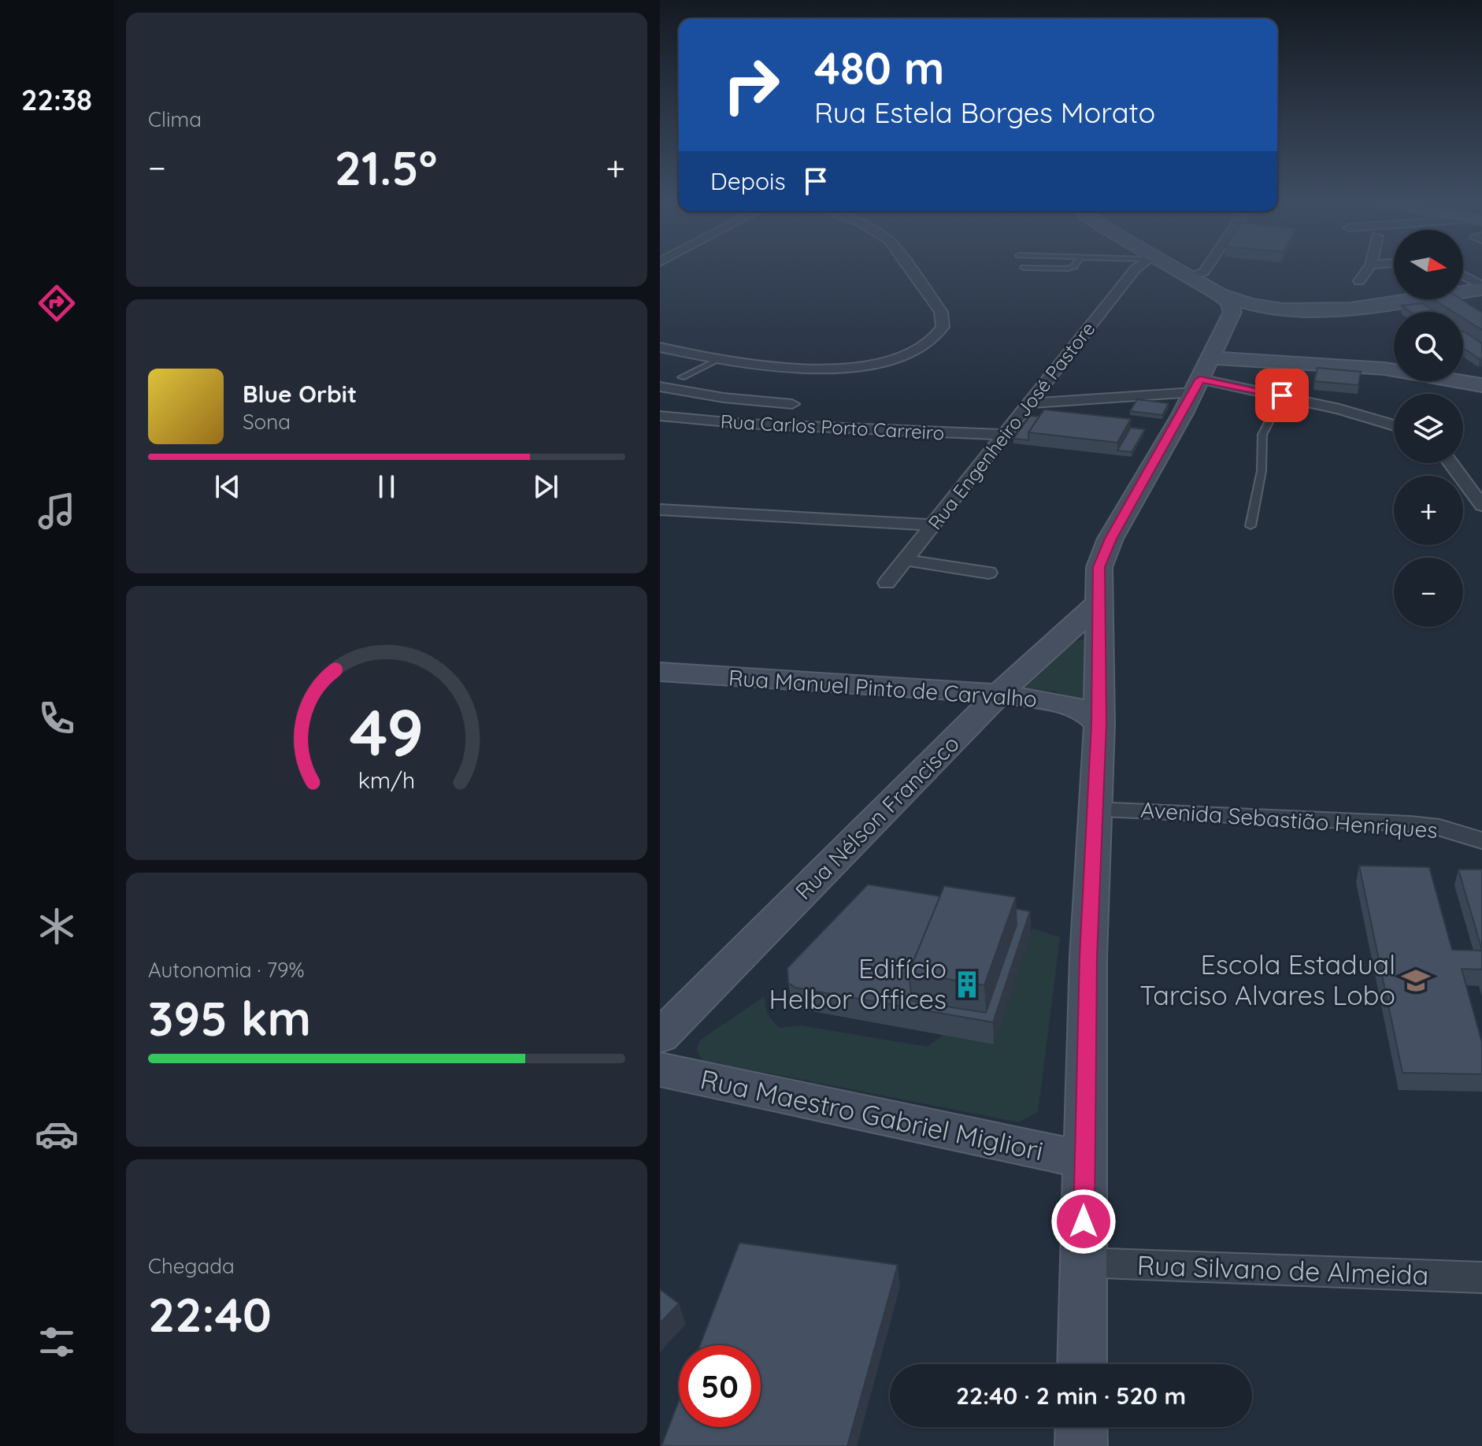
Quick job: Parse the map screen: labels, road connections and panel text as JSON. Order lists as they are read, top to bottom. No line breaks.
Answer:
{"streets":{"main road":["Rua Manuel Pinto de Carvalho","Rua Nélson Francisco","Rua Maestro Gabriel Migliori"],"street":["Rua Engenheiro José Pastore","Rua Carlos Porto Carreiro","Avenida Sebastião Henriques","Rua Silvano de Almeida"]},"crossings":[["Rua Engenheiro José Pastore","Rua Carlos Porto Carreiro"],["Rua Manuel Pinto de Carvalho","Rua Nélson Francisco"]],"places":{"school or university":["Escola Estadual Tarciso Alvares Lobo"],"building":["Edifício Helbor Offices"]},"north":"right","page":{"tabs":"22:38","tile":["Clima",["Autonomia · 79%","395 km"],["Chegada","22:40"]],"turn":["480 m","Rua Estela Borges Morato"],"heat":["−","21.5°","+"],"then":"Depois","map_buttons":["+","−"],"song":["Blue Orbit","Sona"],"limit":"50","trip":"22:40 · 2 min · 520 m","gauge":["49","km/h"]}}
